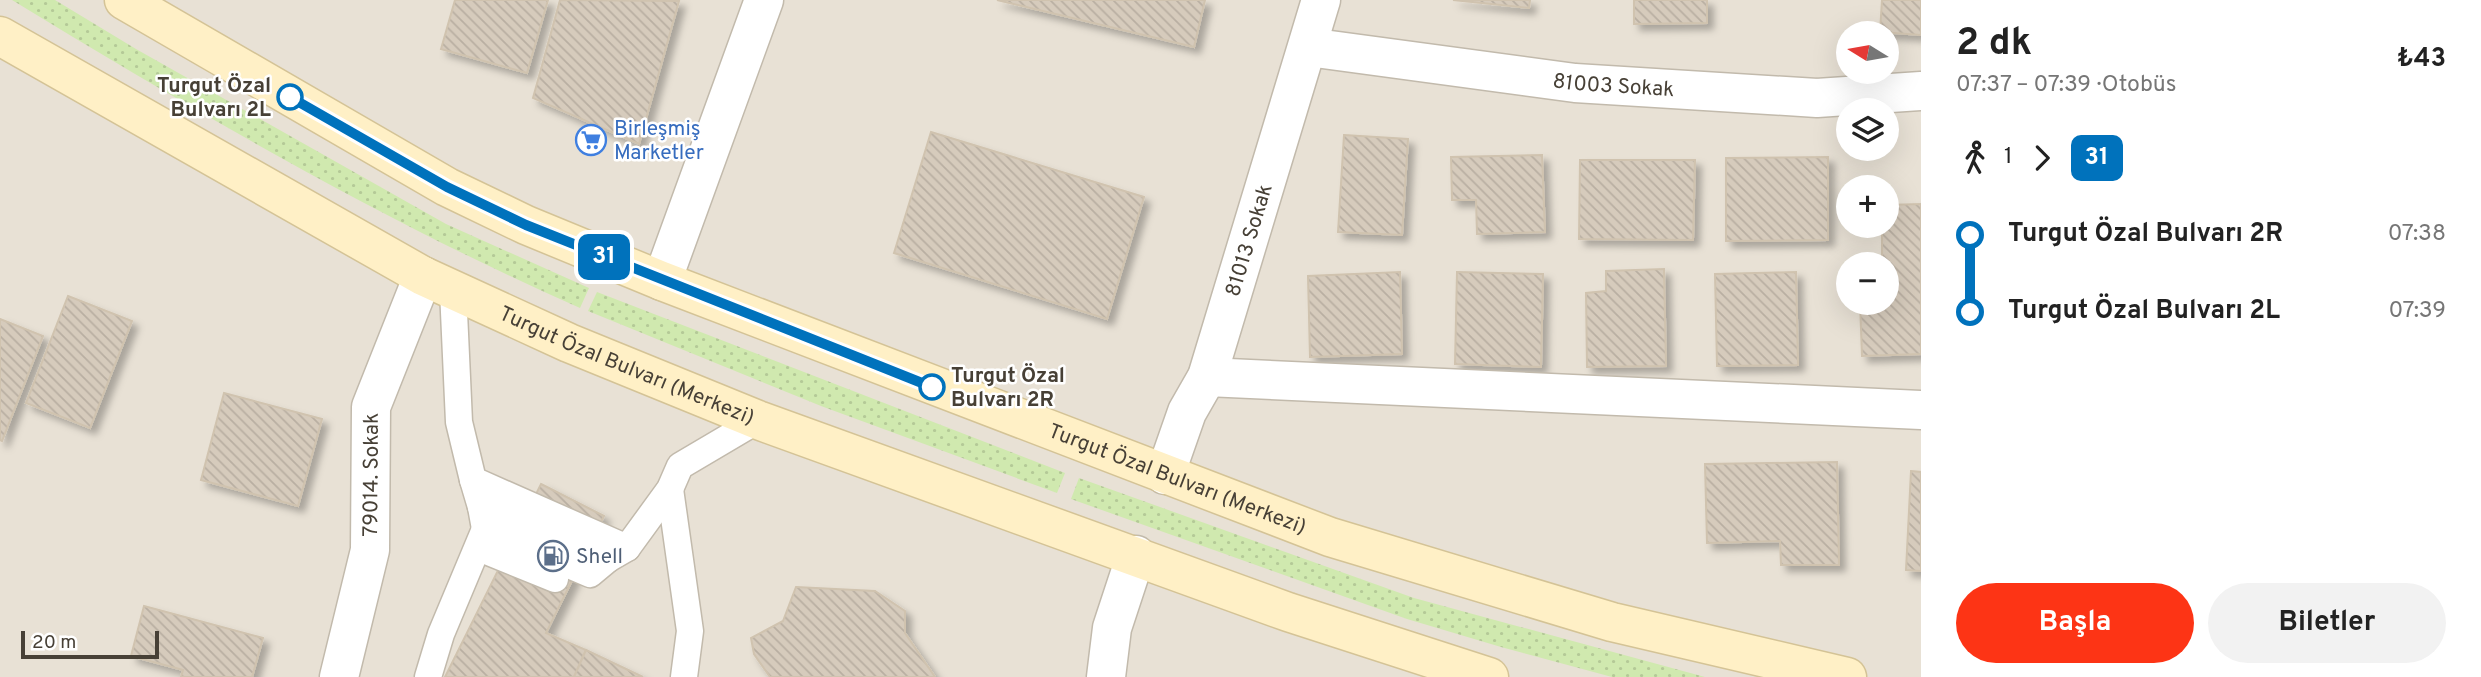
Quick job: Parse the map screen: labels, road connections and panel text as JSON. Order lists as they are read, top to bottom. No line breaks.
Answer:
{"streets":{"main road":["Turgut Özal Bulvarı (Merkezi)"],"street":["81003 Sokak","81013 Sokak","79014. Sokak"]},"crossings":[["81003 Sokak","81013 Sokak"],["81013 Sokak","Turgut Özal Bulvarı (Merkezi)"],["Turgut Özal Bulvarı (Merkezi)","79014. Sokak"]],"places":{"other":["Turgut Özal Bulvarı 2L","Turgut Özal Bulvarı 2R"],"supermarket":["Birleşmiş Marketler"],"fuel station":["Shell"]},"lines":["bus line 31"],"scale_bar":"20 m","north":"left","page":{"on_map":"31","heading":["2 dk","07:37 – 07:39 · Otobüs","₺43"],"map_buttons":["+","−"],"legs":["1","31"],"list":[{"name":"Turgut Özal Bulvarı 2R","value":"07:38"},{"name":"Turgut Özal Bulvarı 2L","value":"07:39"}],"buttons":["Başla","Biletler"],"scale":"20 m"}}
